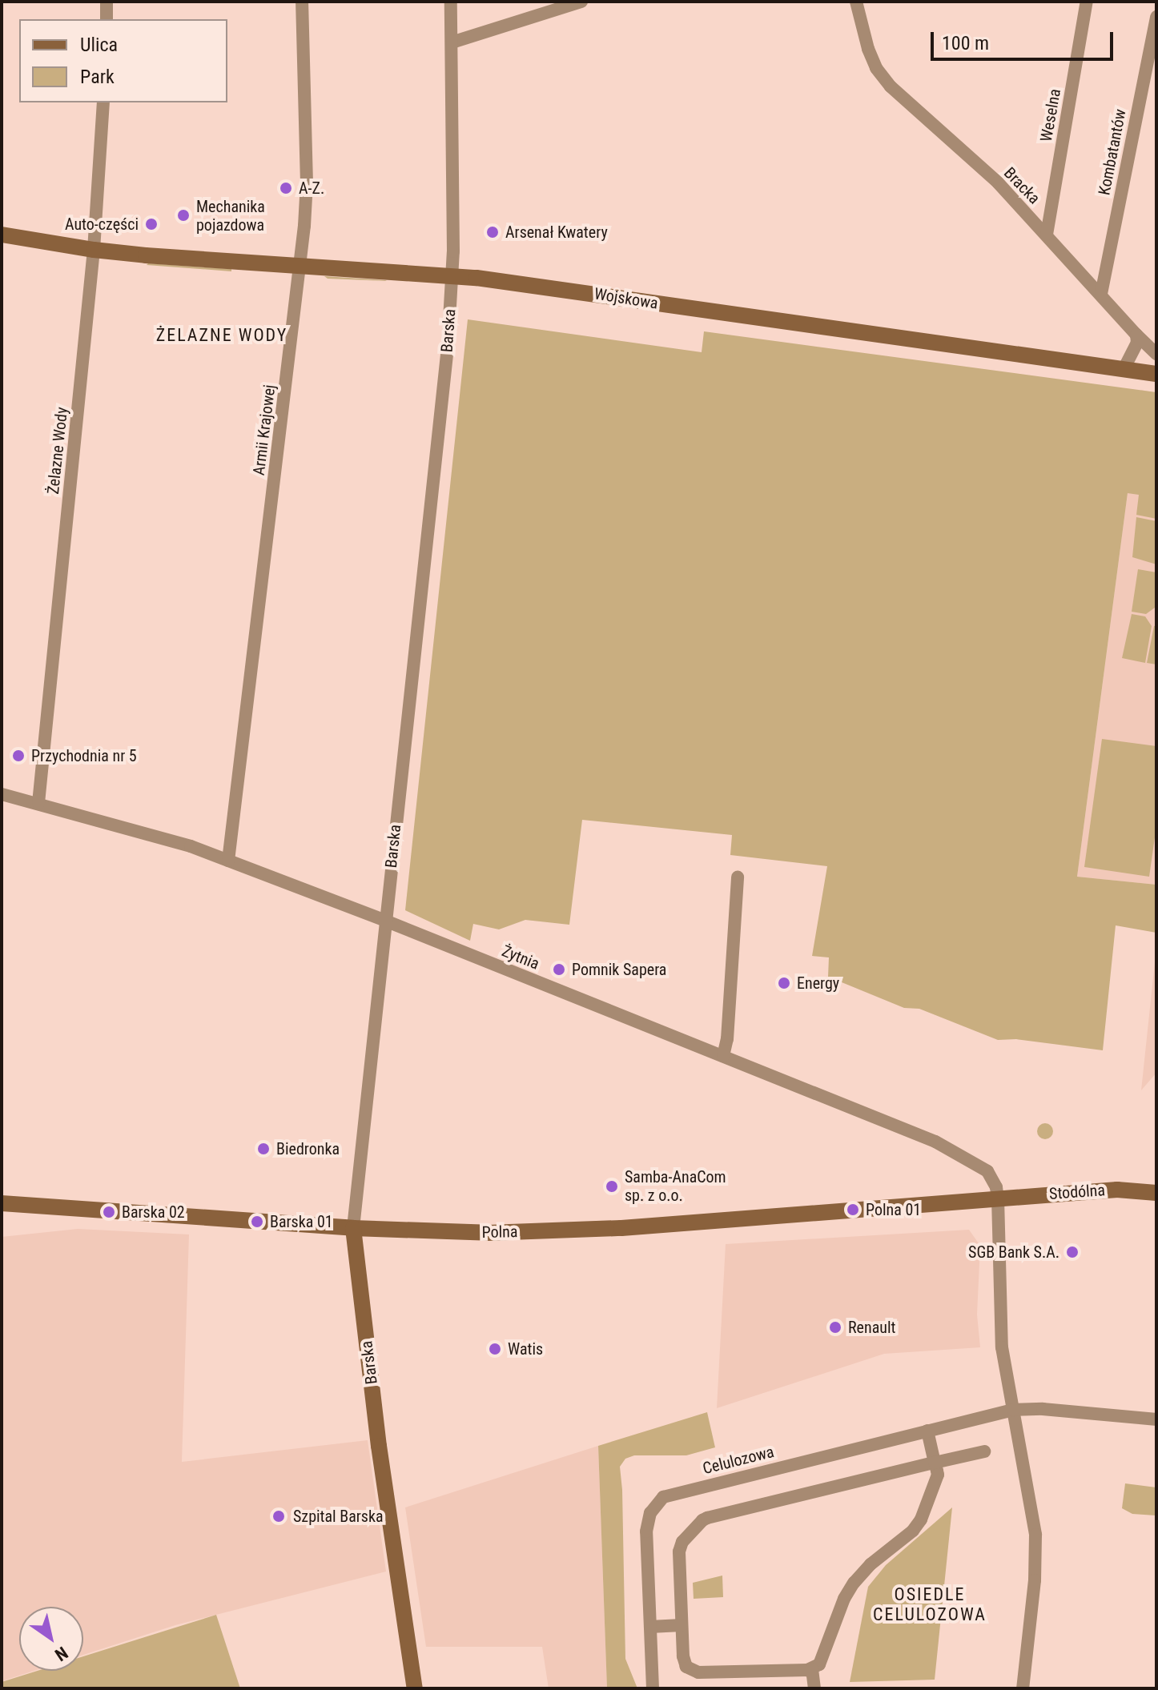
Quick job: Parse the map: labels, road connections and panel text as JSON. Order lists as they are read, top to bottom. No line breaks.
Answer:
{"streets":{"street":["Weselna","Kombatantów","Bracka","Wojskowa","Barska","Armii Krajowej","Żelazne Wody","Żytnia","Stodólna","Polna","Celulozowa"]},"crossings":[["Weselna","Bracka"],["Kombatantów","Bracka"],["Wojskowa","Barska"],["Wojskowa","Armii Krajowej"],["Wojskowa","Żelazne Wody"],["Barska","Żytnia"],["Barska","Polna"],["Armii Krajowej","Żytnia"],["Żelazne Wody","Żytnia"],["Żytnia","Stodólna"],["Żytnia","Polna"],["Stodólna","Polna"]],"districts":["ŻELAZNE WODY","OSIEDLE CELULOZOWA"],"places":["A-Z.","Mechanika pojazdowa","Auto-części","Arsenał Kwatery","Przychodnia nr 5","Pomnik Sapera","Energy","Biedronka","Samba-AnaCom sp. z o.o.","Polna 01","Barska 02","Barska 01","SGB Bank S.A.","Renault","Watis","Szpital Barska"],"legend":["Ulica","Park"],"scale_bar":"100 m","north":"bottom right"}
